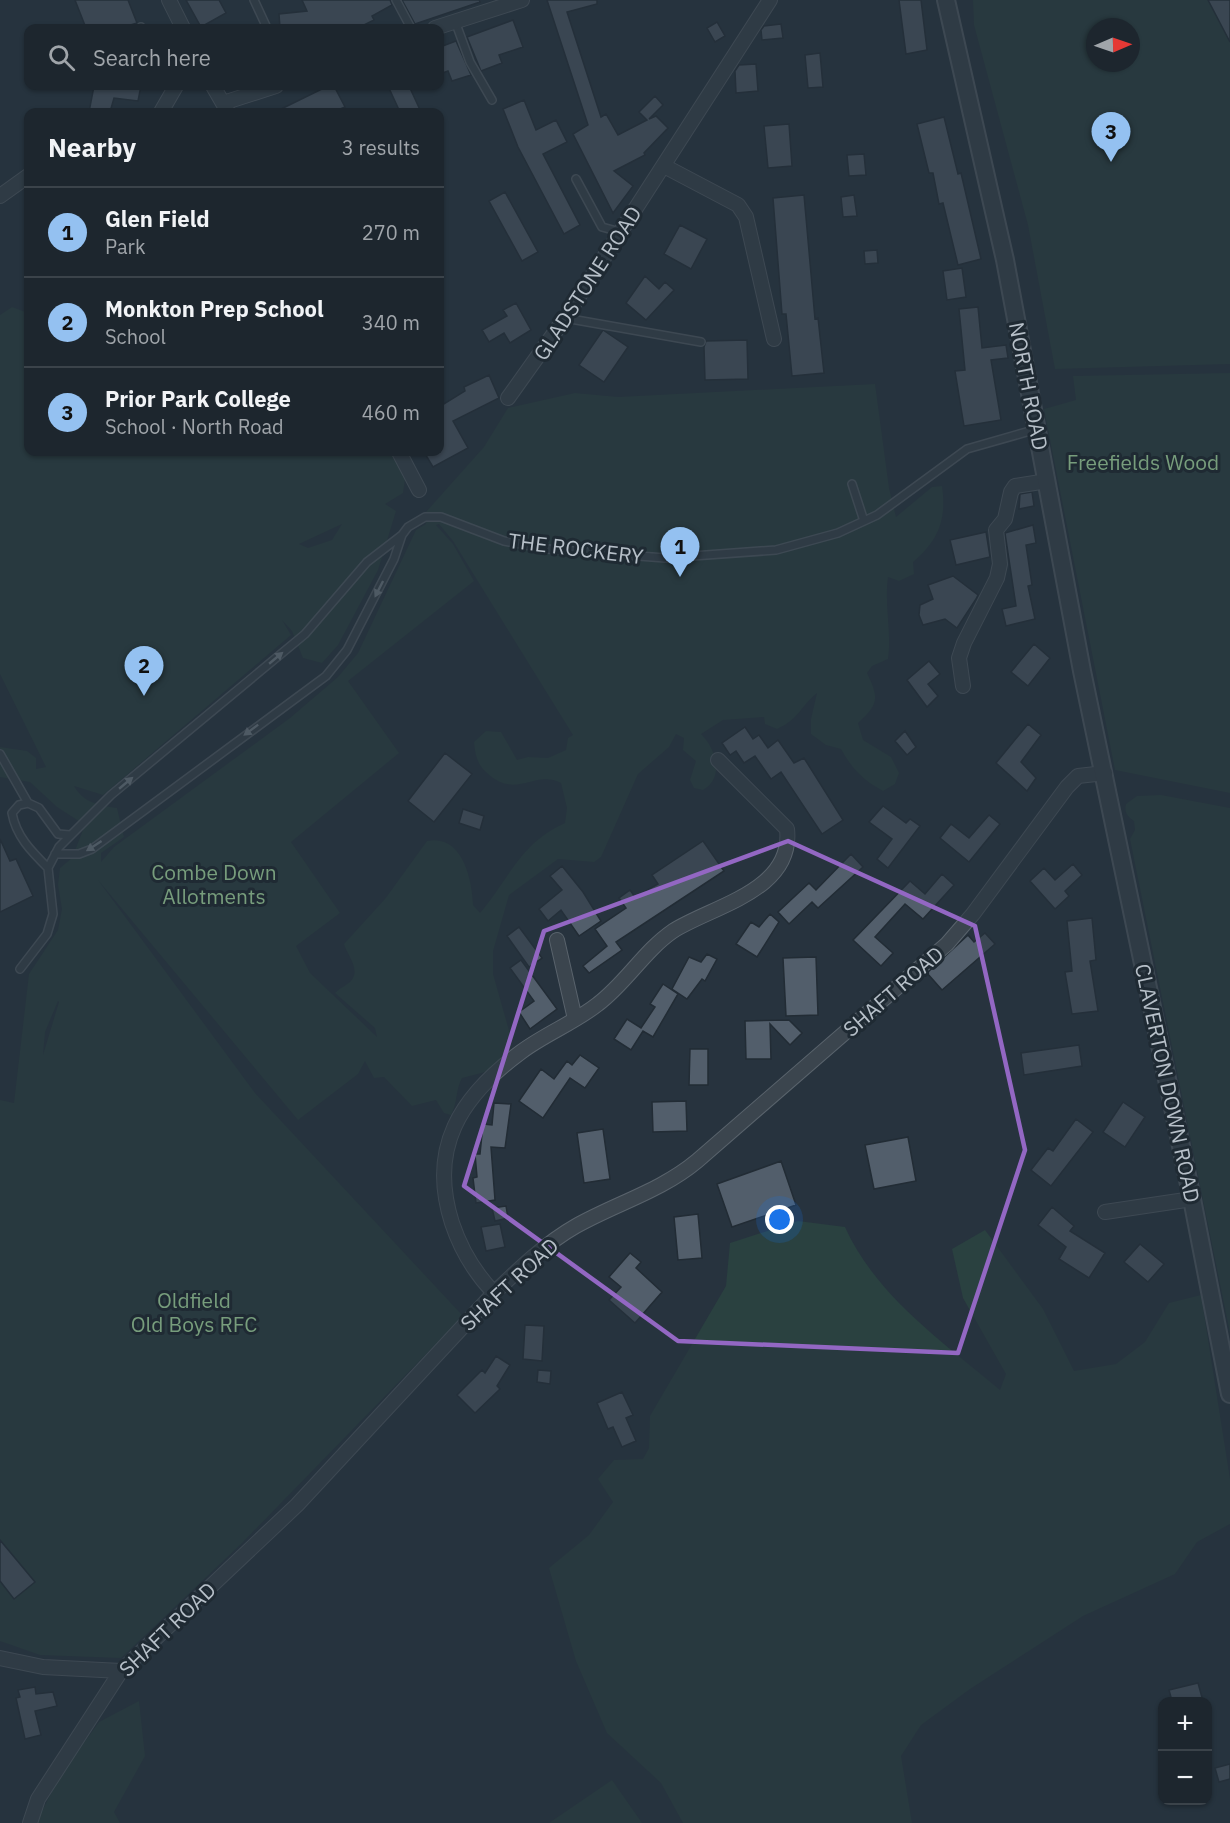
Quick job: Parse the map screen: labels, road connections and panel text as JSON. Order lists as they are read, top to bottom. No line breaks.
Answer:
{"streets":{"street":["GLADSTONE ROAD","NORTH ROAD","SHAFT ROAD","CLAVERTON DOWN ROAD"],"lane":["THE ROCKERY"]},"crossings":[["NORTH ROAD","THE ROCKERY"],["NORTH ROAD","SHAFT ROAD"],["NORTH ROAD","CLAVERTON DOWN ROAD"],["SHAFT ROAD","CLAVERTON DOWN ROAD"]],"parks":["Freefields Wood","Combe Down Allotments","Oldfield Old Boys RFC"],"north":"right","page":{"search":"Search here","heading":["Nearby","3 results"],"pins":["3","1","2"],"list":[{"mark":"1","name":"Glen Field","note":"Park","value":"270 m"},{"mark":"2","name":"Monkton Prep School","note":"School","value":"340 m"},{"mark":"3","name":"Prior Park College","note":"School · North Road","value":"460 m"}],"map_buttons":["+","−"]}}
